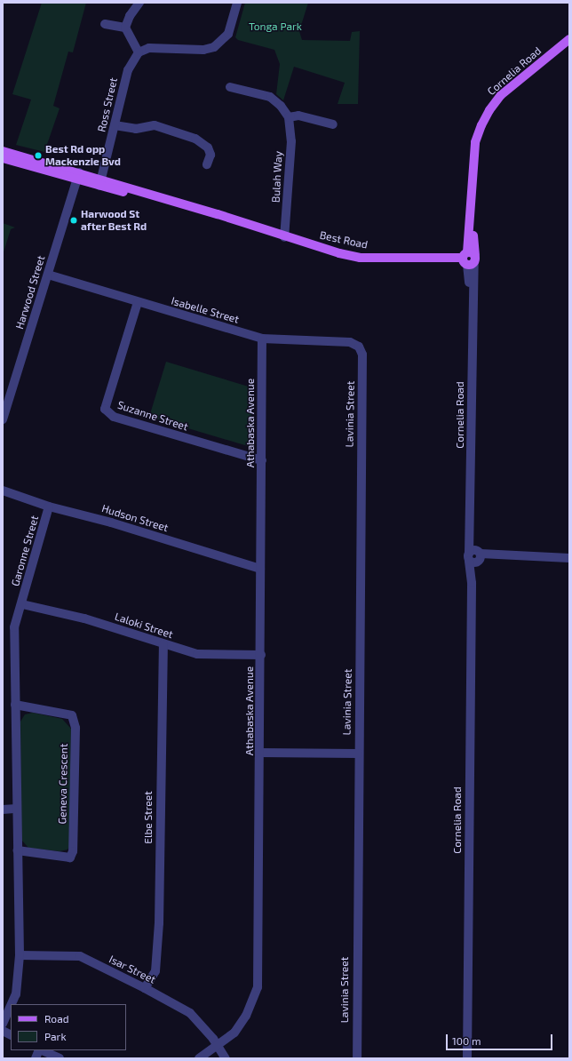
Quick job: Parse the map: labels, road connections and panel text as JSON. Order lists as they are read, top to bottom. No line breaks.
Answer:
{"streets":{"main road":["Cornelia Road","Best Road"],"street":["Ross Street","Bulah Way","Harwood Street","Isabelle Street","Lavinia Street","Suzanne Street","Athabaska Avenue","Hudson Street","Garonne Street","Laloki Street","Geneva Crescent","Elbe Street","Isar Street"]},"crossings":[["Cornelia Road","Best Road"],["Ross Street","Best Road"],["Bulah Way","Best Road"],["Best Road","Harwood Street"],["Harwood Street","Isabelle Street"],["Isabelle Street","Lavinia Street"],["Isabelle Street","Suzanne Street"],["Isabelle Street","Athabaska Avenue"],["Suzanne Street","Athabaska Avenue"],["Athabaska Avenue","Hudson Street"],["Athabaska Avenue","Laloki Street"],["Athabaska Avenue","Isar Street"],["Hudson Street","Garonne Street"],["Garonne Street","Laloki Street"],["Garonne Street","Geneva Crescent"],["Garonne Street","Isar Street"],["Laloki Street","Elbe Street"],["Elbe Street","Isar Street"]],"parks":["Tonga Park"],"places":["Best Rd opp Mackenzie Bvd","Harwood St after Best Rd"],"legend":["Road","Park"],"scale_bar":"100 m"}
